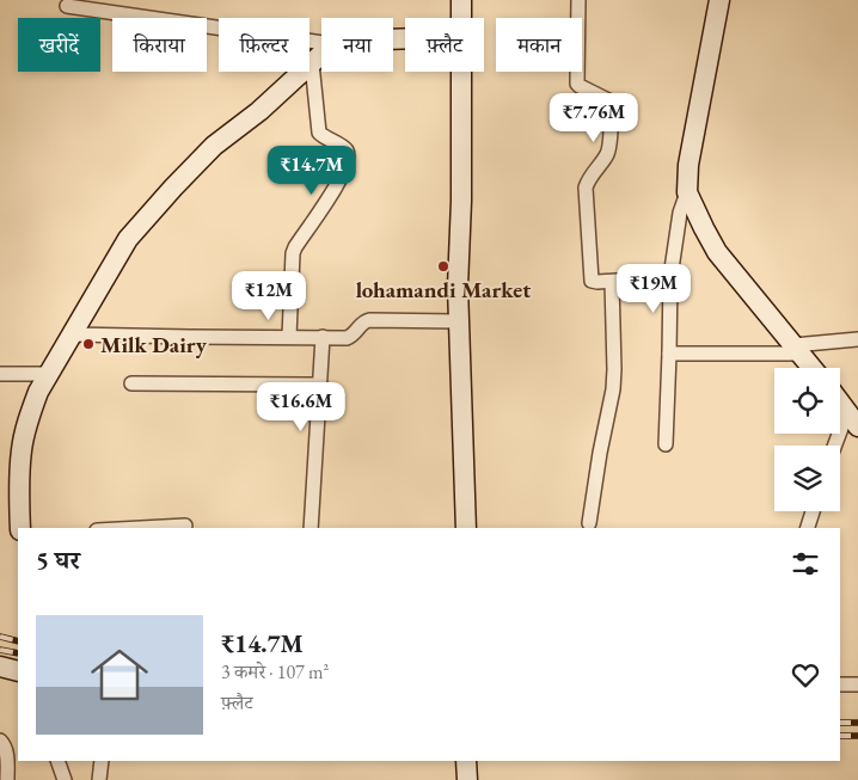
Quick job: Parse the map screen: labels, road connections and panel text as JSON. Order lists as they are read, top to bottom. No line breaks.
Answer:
{"places":["lohamandi Market","Milk Dairy"],"page":{"chip":["खरीदें","किराया","फ़िल्टर","नया","फ़्लैट","मकान"],"price":["₹7.76M","₹14.7M","₹19M","₹12M","₹16.6M"],"heading":"5 घर","list":[{"name":"₹14.7M","note":"3 कमरे · 107 m² · फ़्लैट"}]}}
